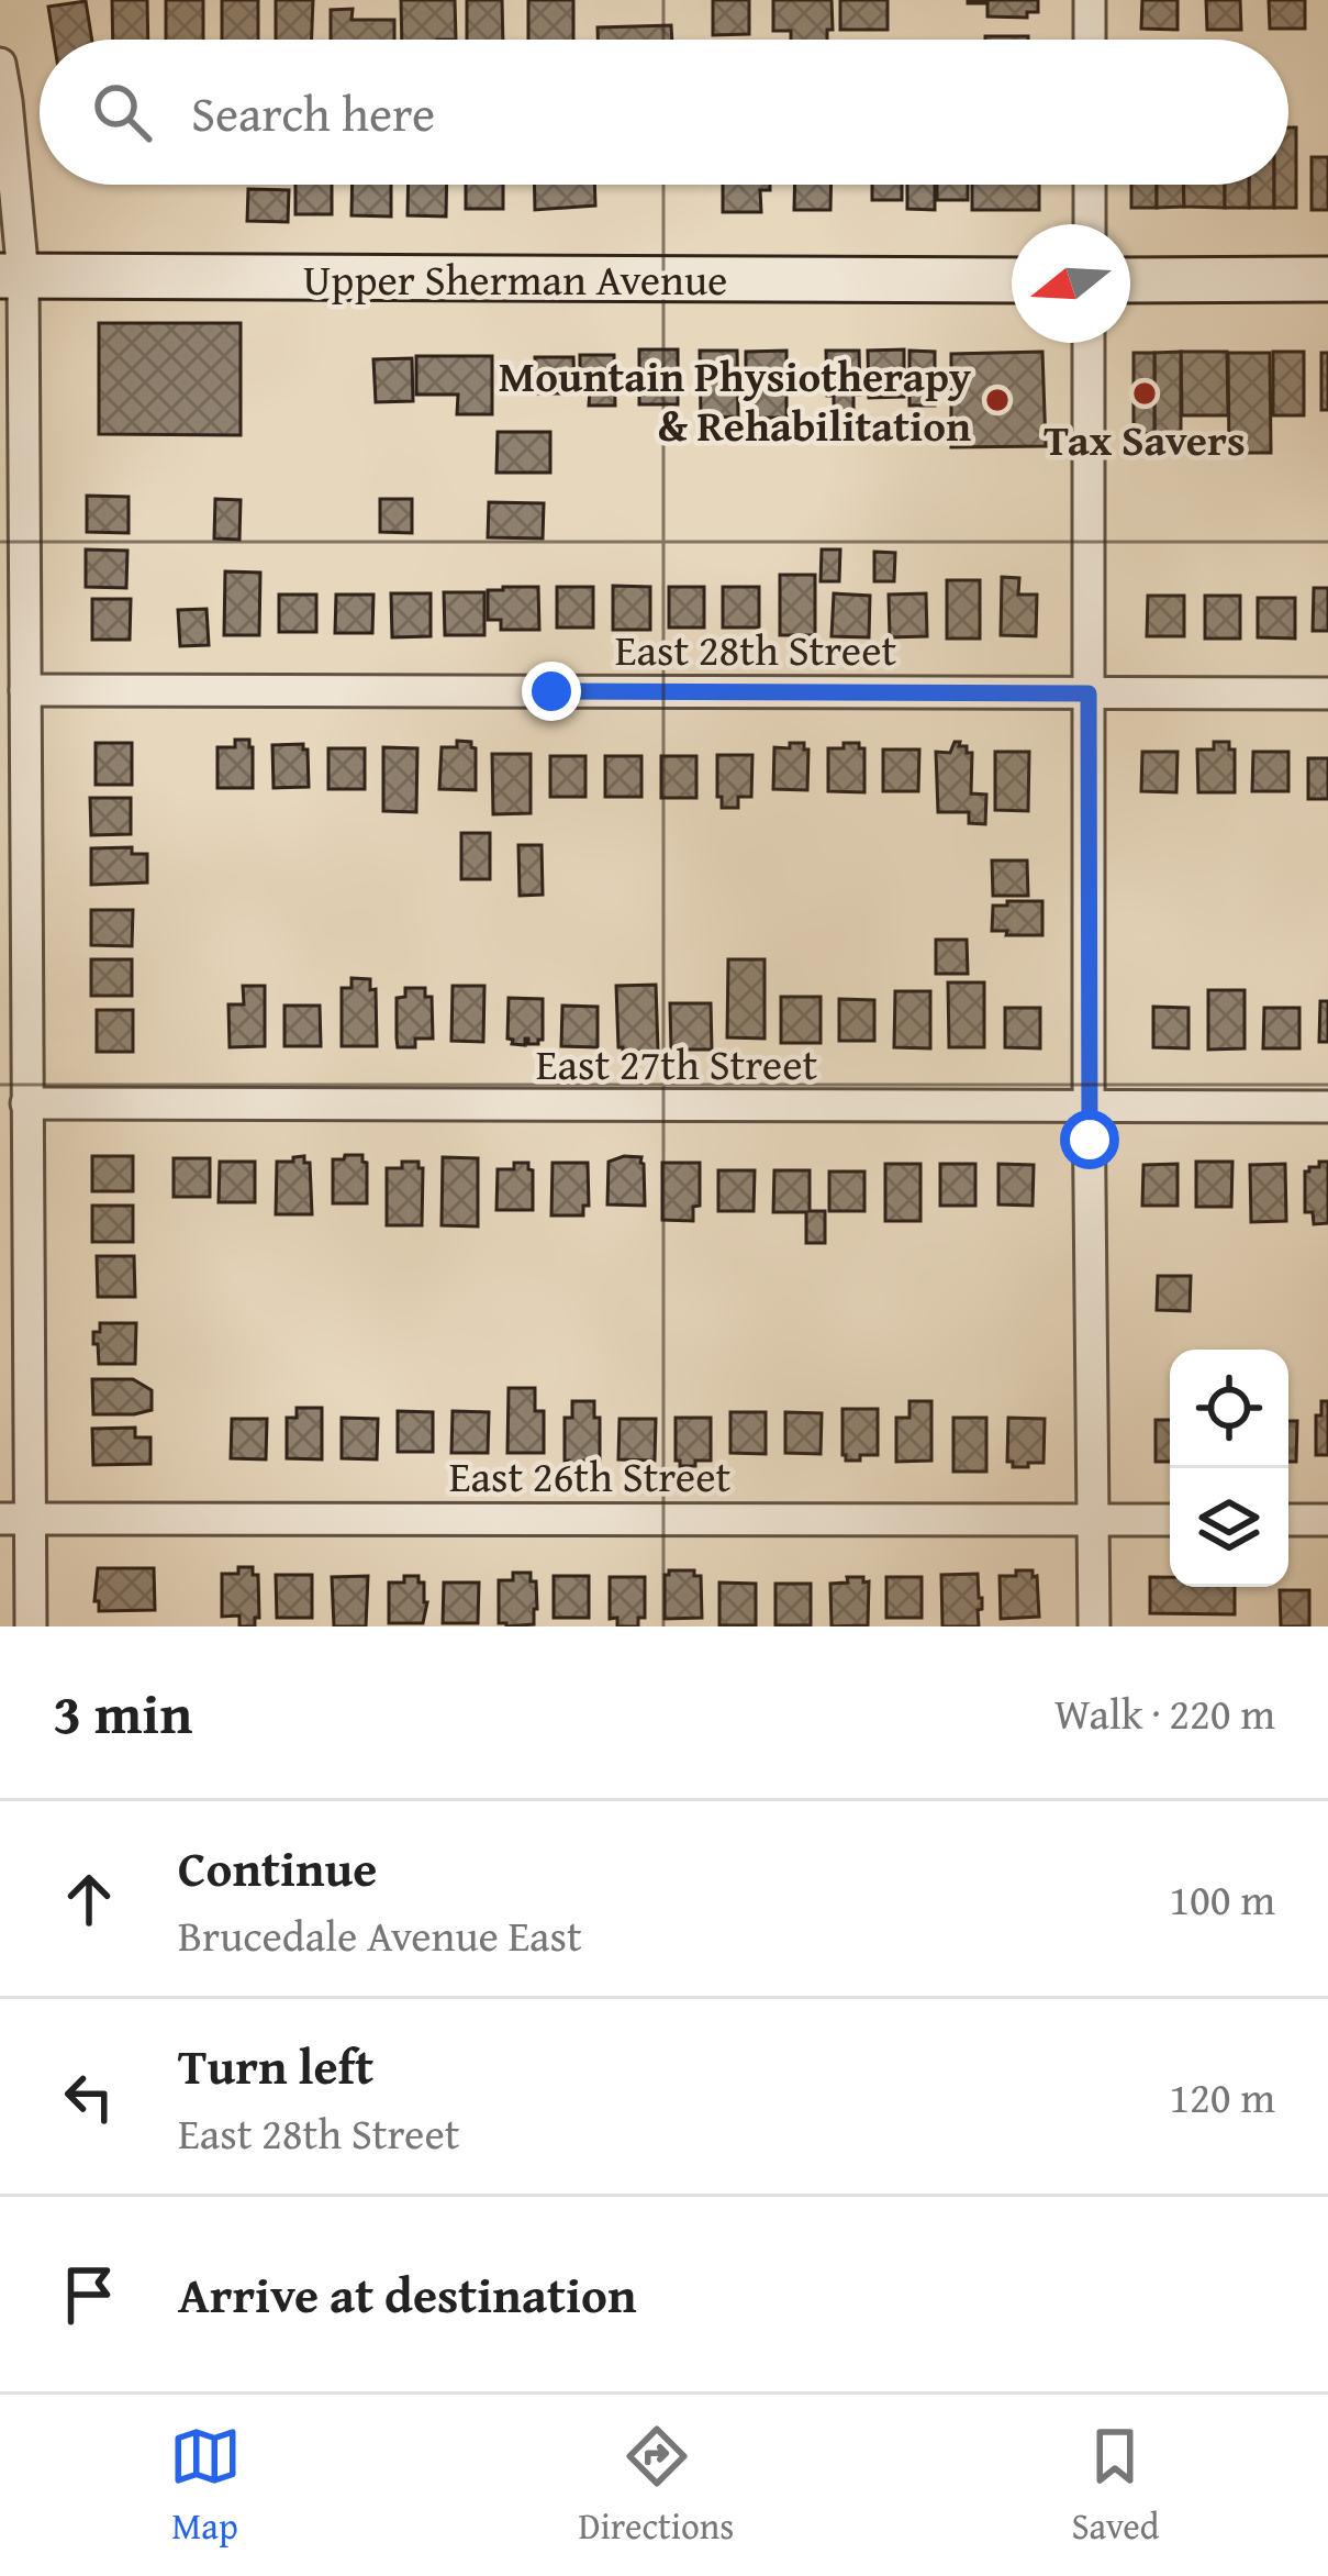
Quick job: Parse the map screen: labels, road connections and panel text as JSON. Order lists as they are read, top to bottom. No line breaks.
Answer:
{"streets":{"main road":["Upper Sherman Avenue"],"street":["East 28th Street","East 27th Street","East 26th Street"]},"places":["Tax Savers","Mountain Physiotherapy & Rehabilitation"],"north":"left","page":{"search":"Search here","heading":["3 min","Walk · 220 m"],"list":[["Continue","Brucedale Avenue East","100 m"],["Turn left","East 28th Street","120 m"],"Arrive at destination"],"nav":["Map","Directions","Saved"]}}
